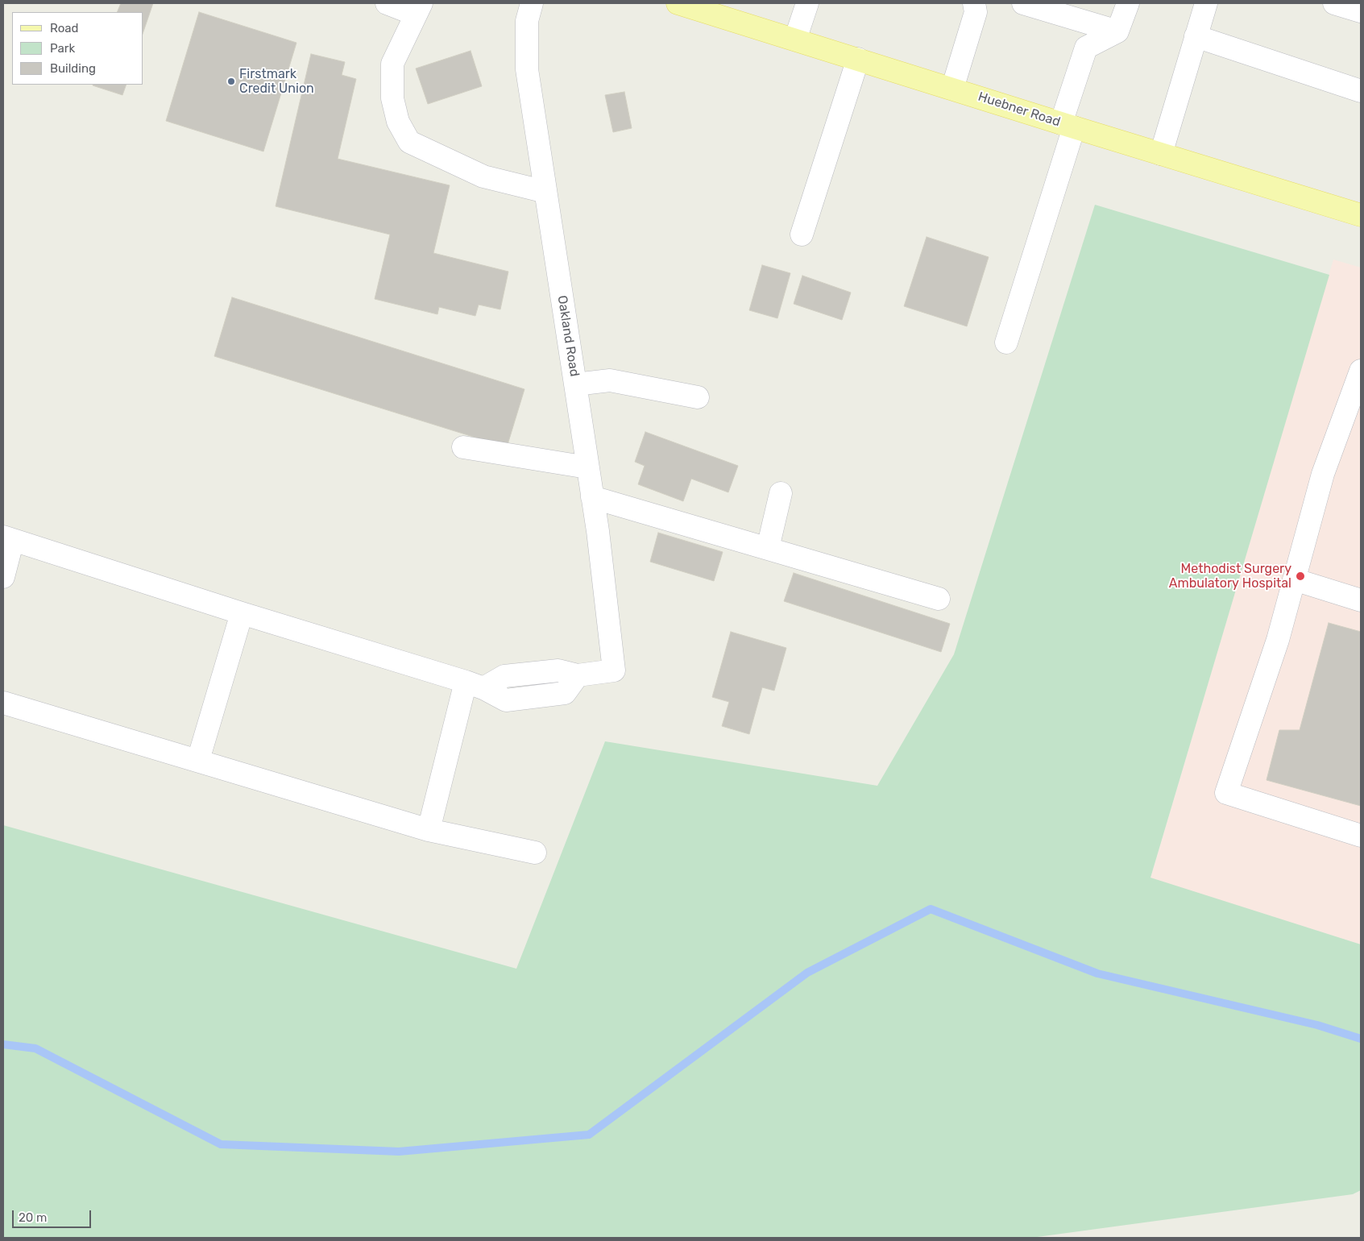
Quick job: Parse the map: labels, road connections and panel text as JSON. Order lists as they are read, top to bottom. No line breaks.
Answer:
{"streets":{"main road":["Huebner Road"],"street":["Oakland Road"]},"places":["Firstmark Credit Union","Methodist Surgery Ambulatory Hospital"],"legend":["Road","Park","Building"],"scale_bar":"20 m"}
